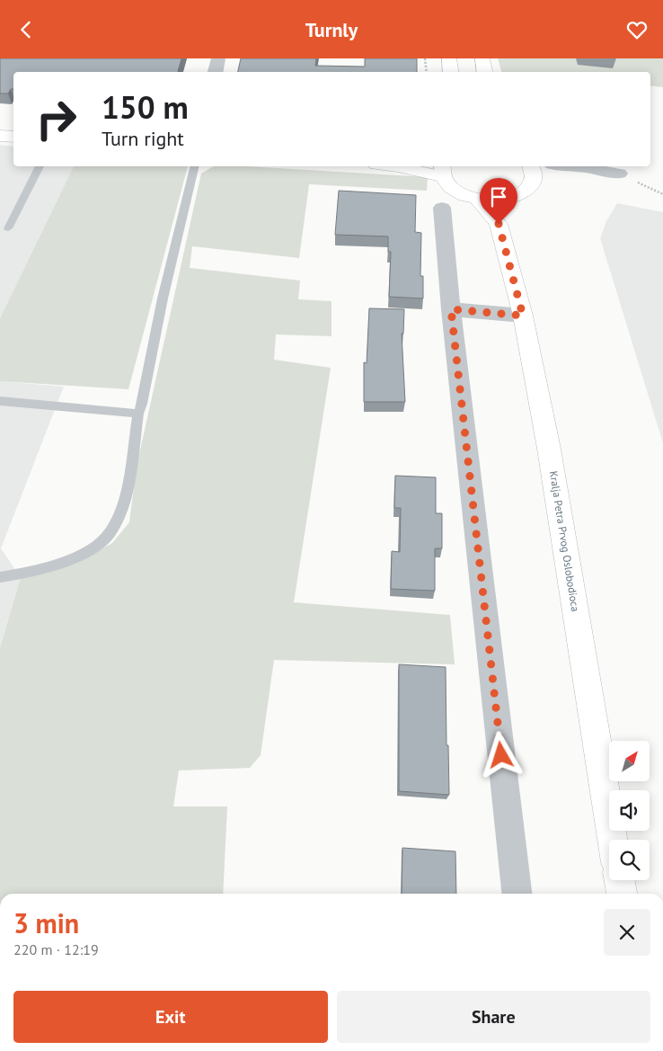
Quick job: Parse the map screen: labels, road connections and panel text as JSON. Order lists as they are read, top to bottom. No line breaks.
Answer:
{"streets":{"main road":["Kralja Petra Prvog Oslobodioca"]},"north":"top right","page":{"header":"Turnly","turn":["150 m","Turn right"],"heading":["3 min","220 m · 12:19"],"buttons":["Exit","Share"]}}
